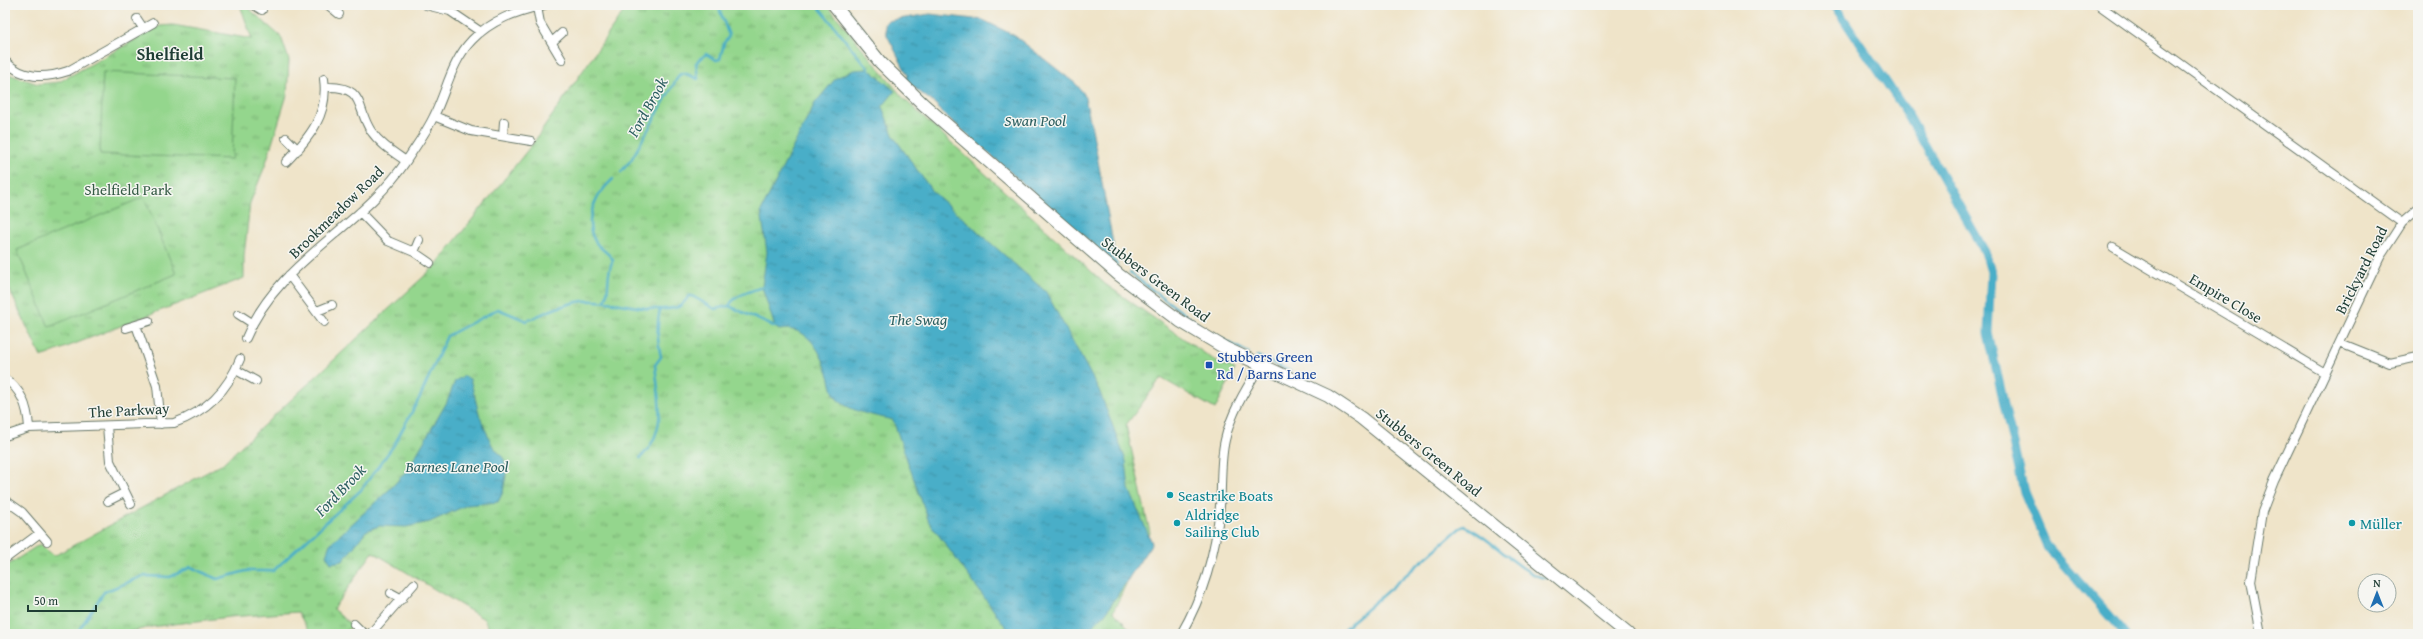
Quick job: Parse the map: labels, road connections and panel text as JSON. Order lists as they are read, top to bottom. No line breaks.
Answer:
{"streets":{"street":["Brookmeadow Road","Brickyard Road","Stubbers Green Road","Empire Close","The Parkway"]},"crossings":[["Brickyard Road","Empire Close"]],"districts":["Shelfield"],"water":["Ford Brook","Swan Pool","The Swag","Barnes Lane Pool"],"parks":["Shelfield Park"],"places":{"transit":["Stubbers Green Rd / Barns Lane"],"other":["Seastrike Boats","Aldridge Sailing Club","Müller"]},"scale_bar":"50 m","north":"top"}
